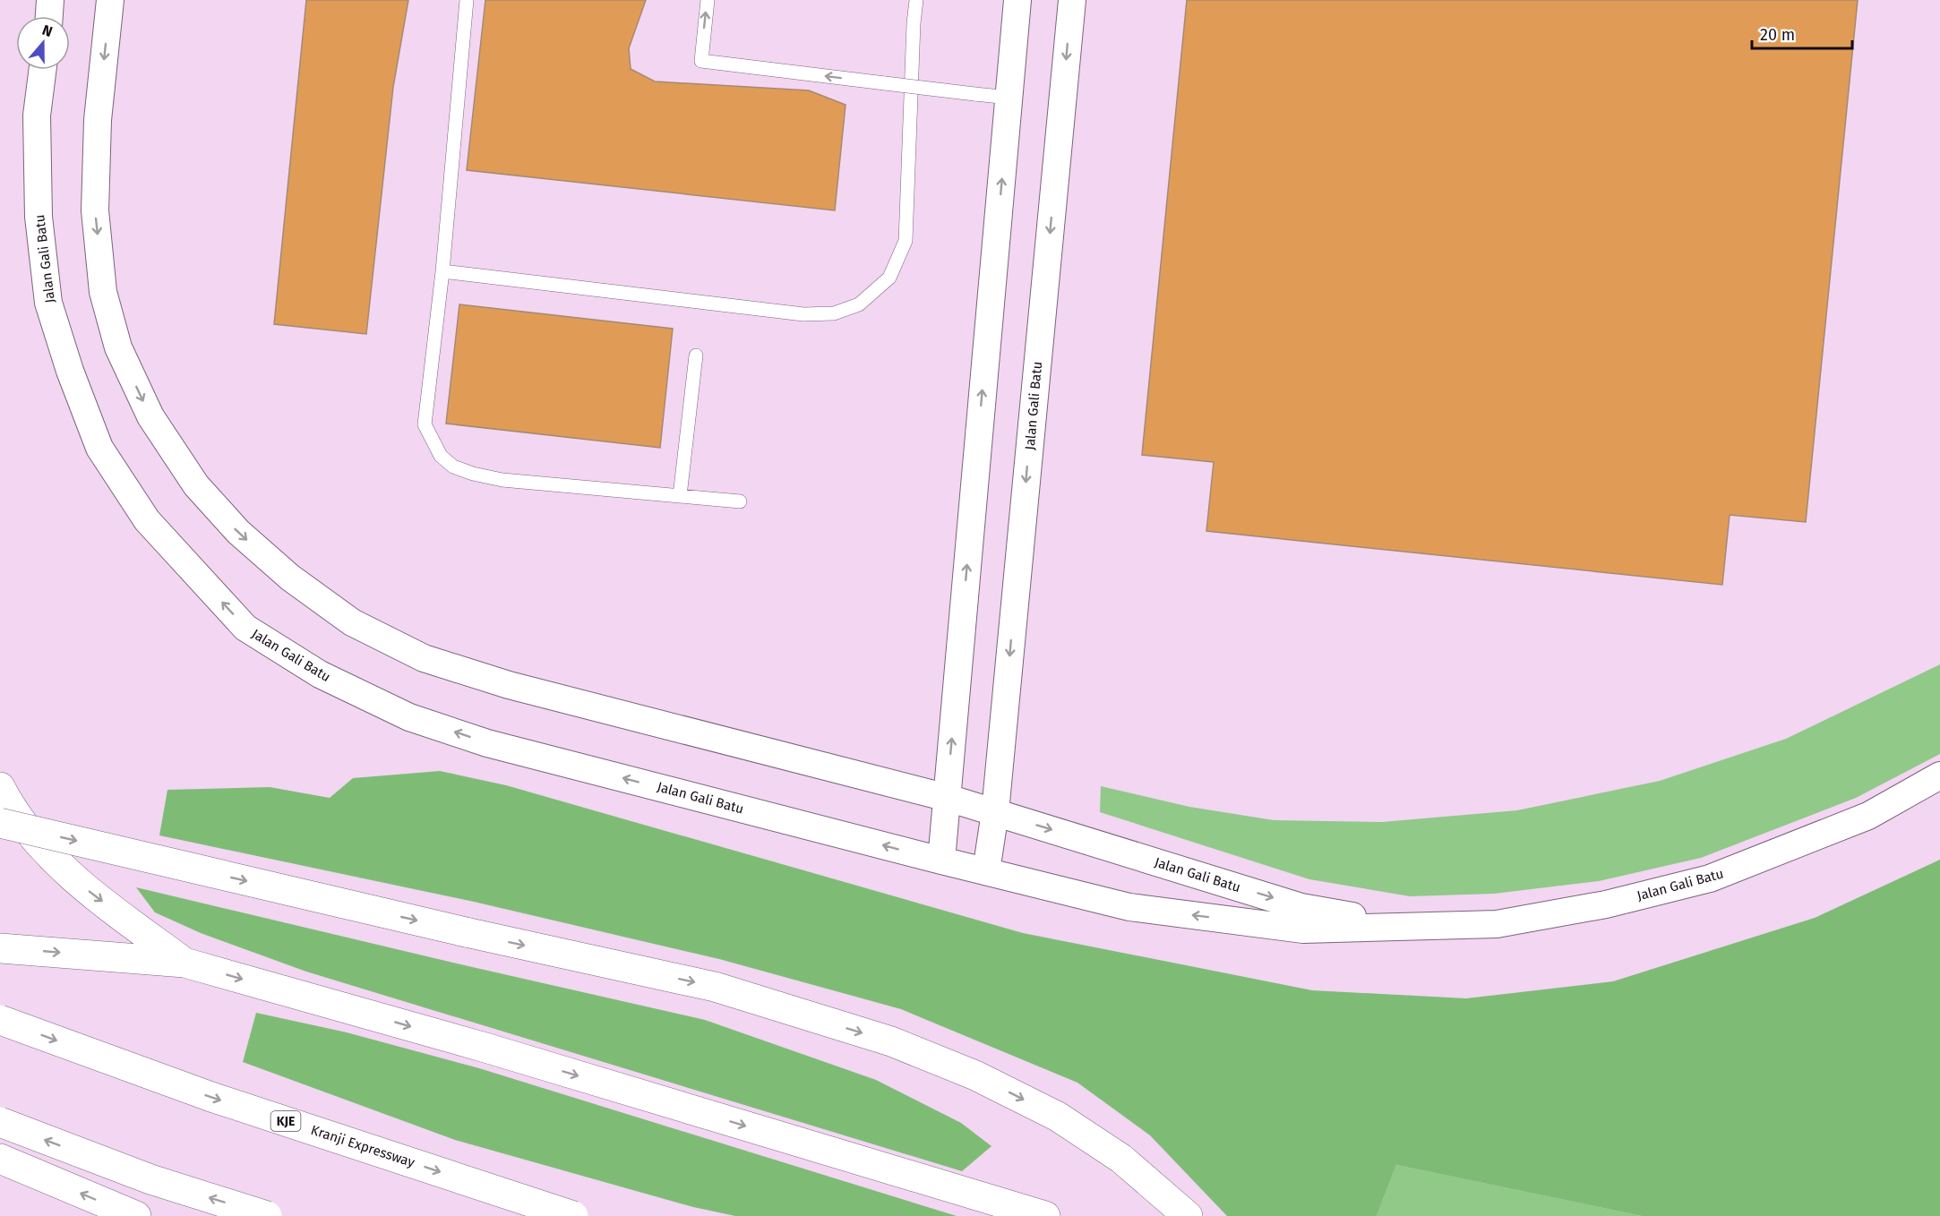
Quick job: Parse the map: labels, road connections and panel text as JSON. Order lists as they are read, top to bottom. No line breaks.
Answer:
{"streets":{"highway":["KJE","Kranji Expressway"],"street":["Jalan Gali Batu"]},"scale_bar":"20 m","north":"top"}
